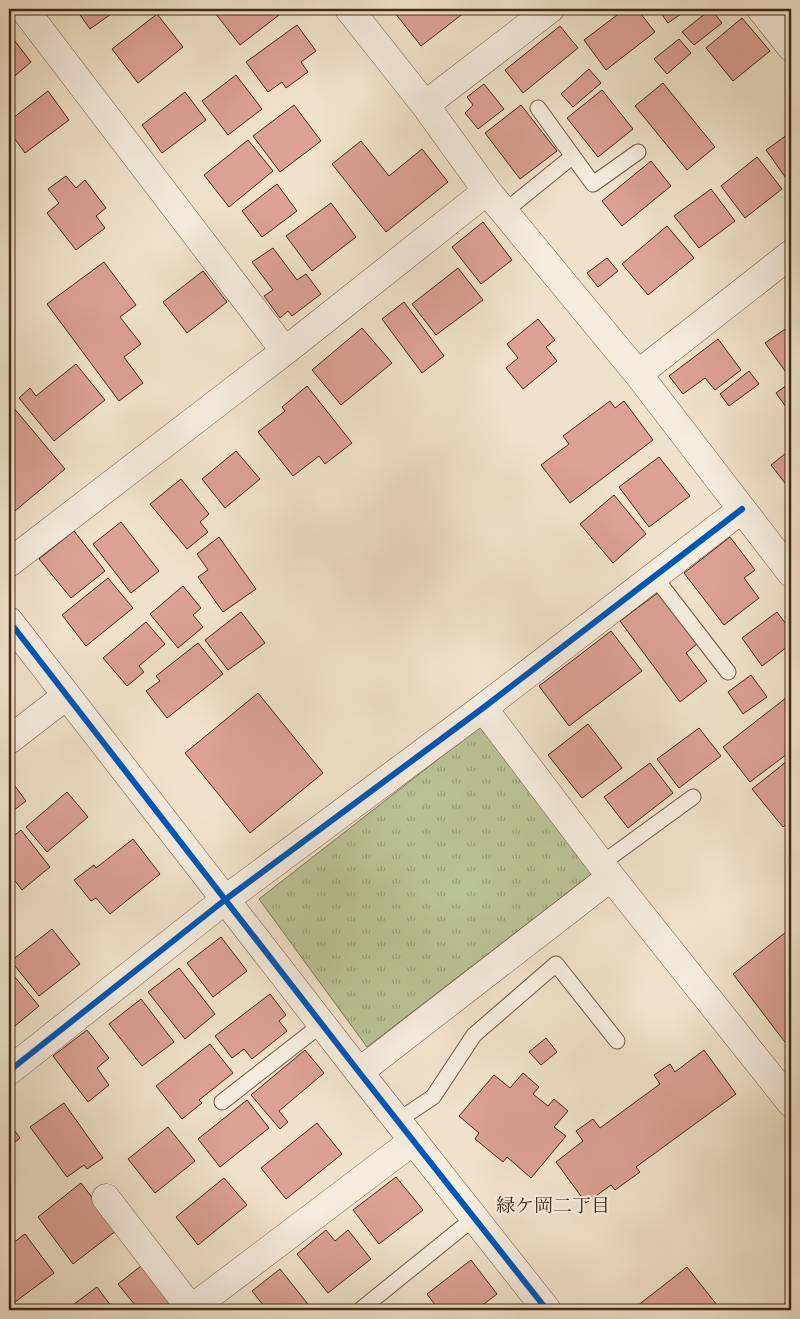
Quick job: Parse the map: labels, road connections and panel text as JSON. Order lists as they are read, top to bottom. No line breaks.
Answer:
{"districts":["緑ケ岡二丁目"]}
